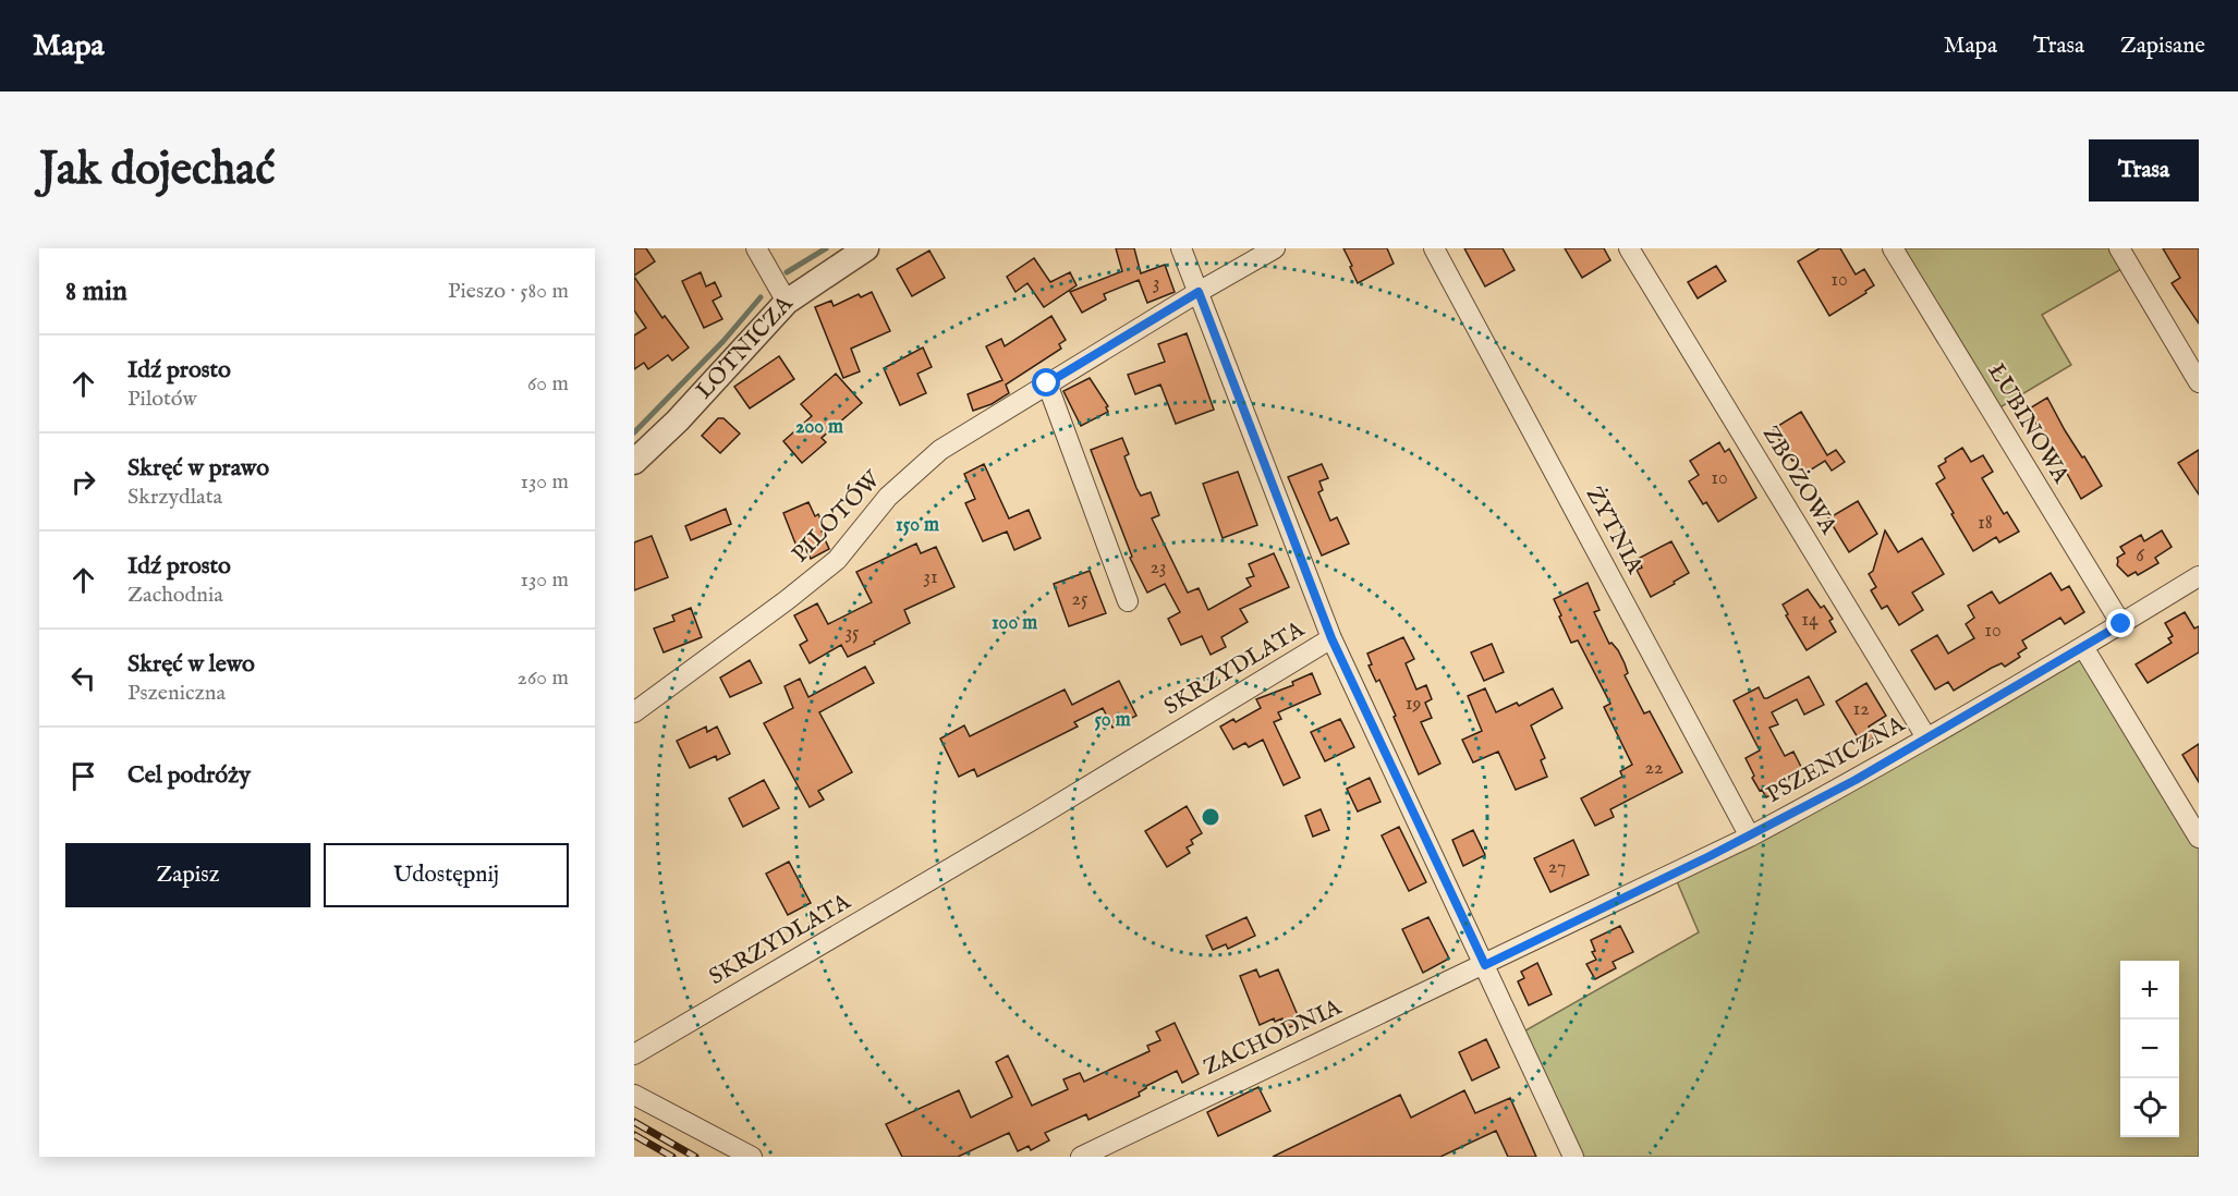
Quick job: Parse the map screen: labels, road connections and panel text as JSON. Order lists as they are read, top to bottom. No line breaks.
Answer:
{"streets":{"street":["LOTNICZA","ŁUBINOWA","ZBOŻOWA","PILOTÓW","ŻYTNIA","SKRZYDLATA","PSZENICZNA","ZACHODNIA"]},"crossings":[["ŁUBINOWA","PSZENICZNA"],["ZBOŻOWA","PSZENICZNA"],["PILOTÓW","SKRZYDLATA"],["ŻYTNIA","PSZENICZNA"],["PSZENICZNA","ZACHODNIA"]],"house_numbers":["10","3","10","18","6","23","31","25","14","10","35","19","12","22","27"],"page":{"header":"Mapa","nav":["Mapa","Trasa","Zapisane"],"buttons":["Trasa",["Zapisz","Udostępnij"]],"title":"Jak dojechać","heading":["8 min","Pieszo · 580 m"],"list":[["Idź prosto","Pilotów","60 m"],["Skręć w prawo","Skrzydlata","130 m"],["Idź prosto","Zachodnia","130 m"],["Skręć w lewo","Pszeniczna","260 m"],"Cel podróży"],"map_buttons":["+","−"]},"rings":["200 m","150 m","100 m","50 m"]}
